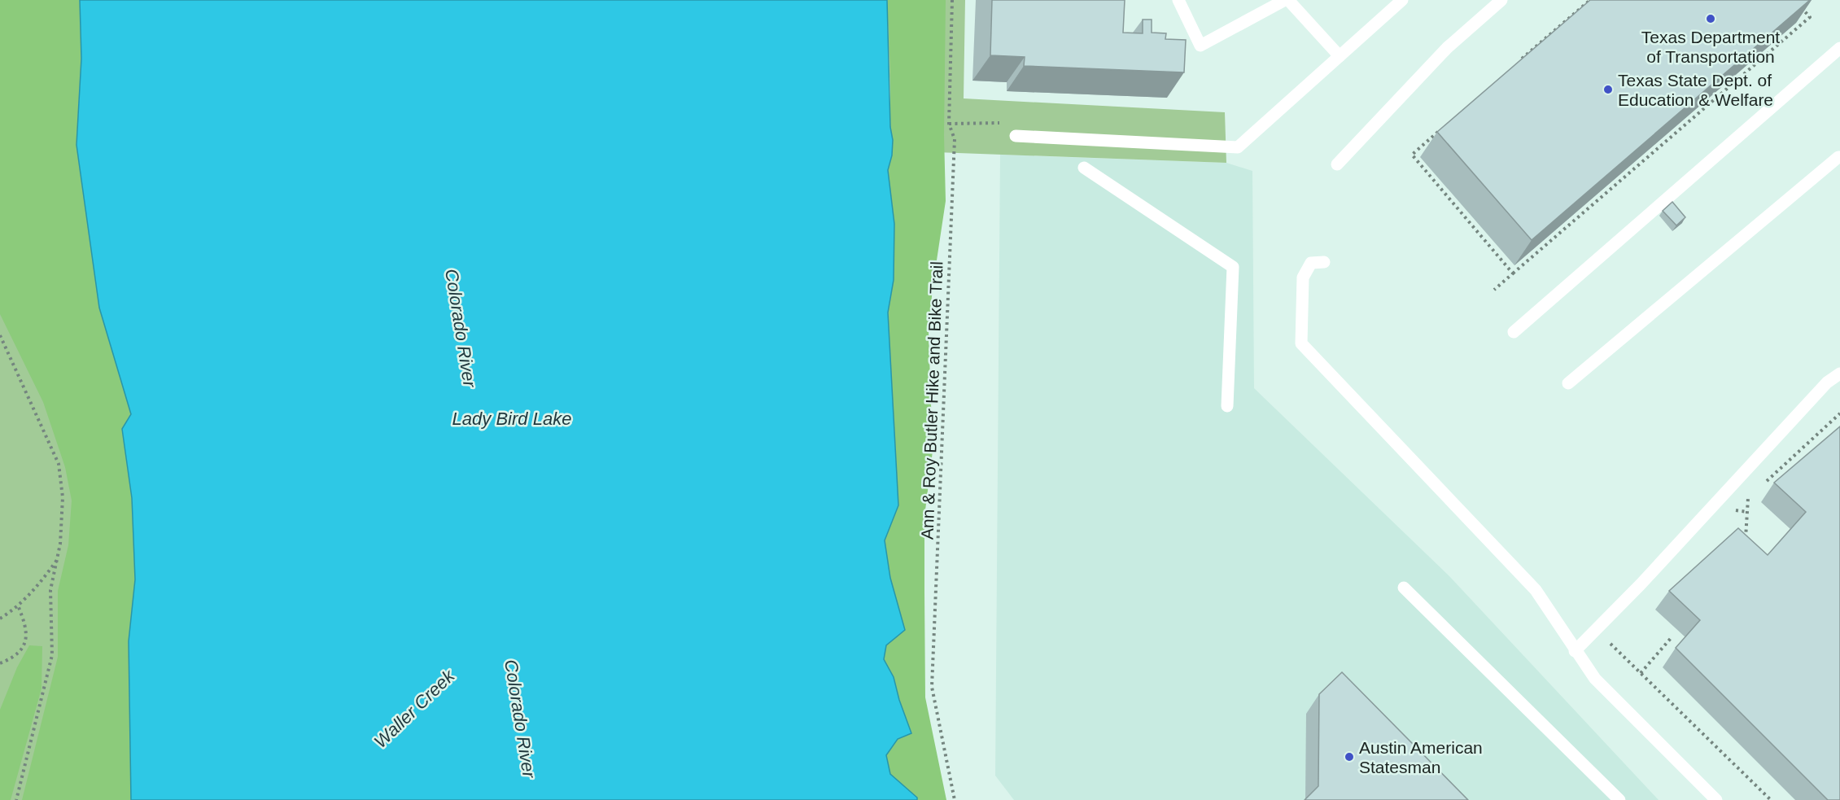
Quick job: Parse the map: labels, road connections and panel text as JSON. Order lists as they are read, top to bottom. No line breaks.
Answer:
{"streets":{"path":["Ann & Roy Butler Hike and Bike Trail"]},"water":["Colorado River","Lady Bird Lake","Waller Creek"],"places":["Texas Department of Transportation","Texas State Dept. of Education & Welfare","Austin American Statesman"]}
